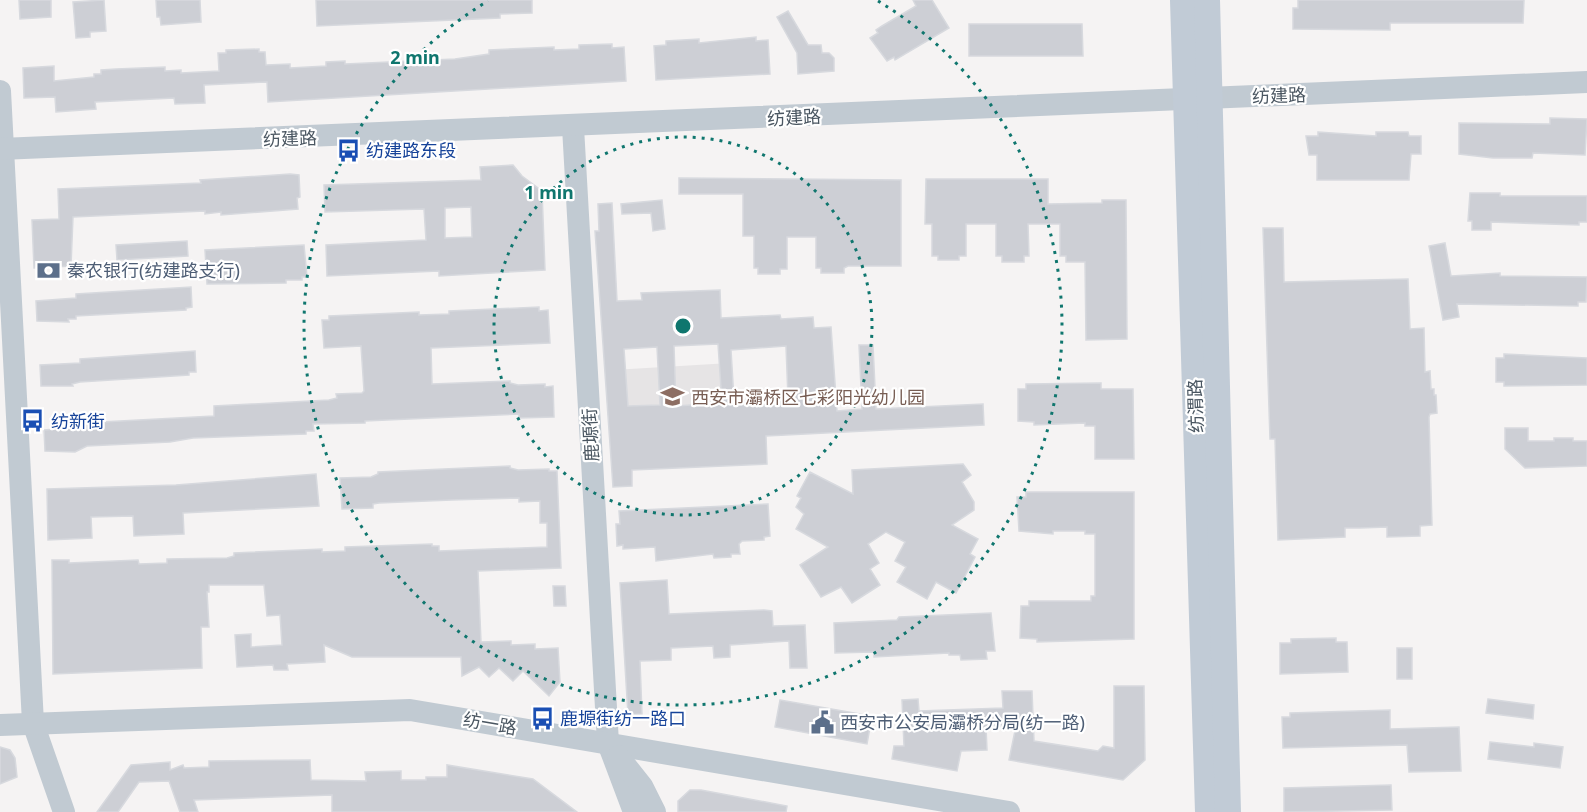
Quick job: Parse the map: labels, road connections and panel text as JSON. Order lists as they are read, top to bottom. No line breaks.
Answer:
{"streets":{"main road":["纺渭路"],"street":["纺建路","鹿塬街","纺一路"]},"crossings":[["纺建路","纺渭路"],["纺建路","鹿塬街"],["鹿塬街","纺一路"]],"places":{"bus stop":["纺建路东段","纺新街","鹿塬街纺一路口"],"bank":["秦农银行(纺建路支行)"],"school or university":["西安市灞桥区七彩阳光幼儿园"],"public building":["西安市公安局灞桥分局(纺一路)"]},"rings":["2 min","1 min"]}
